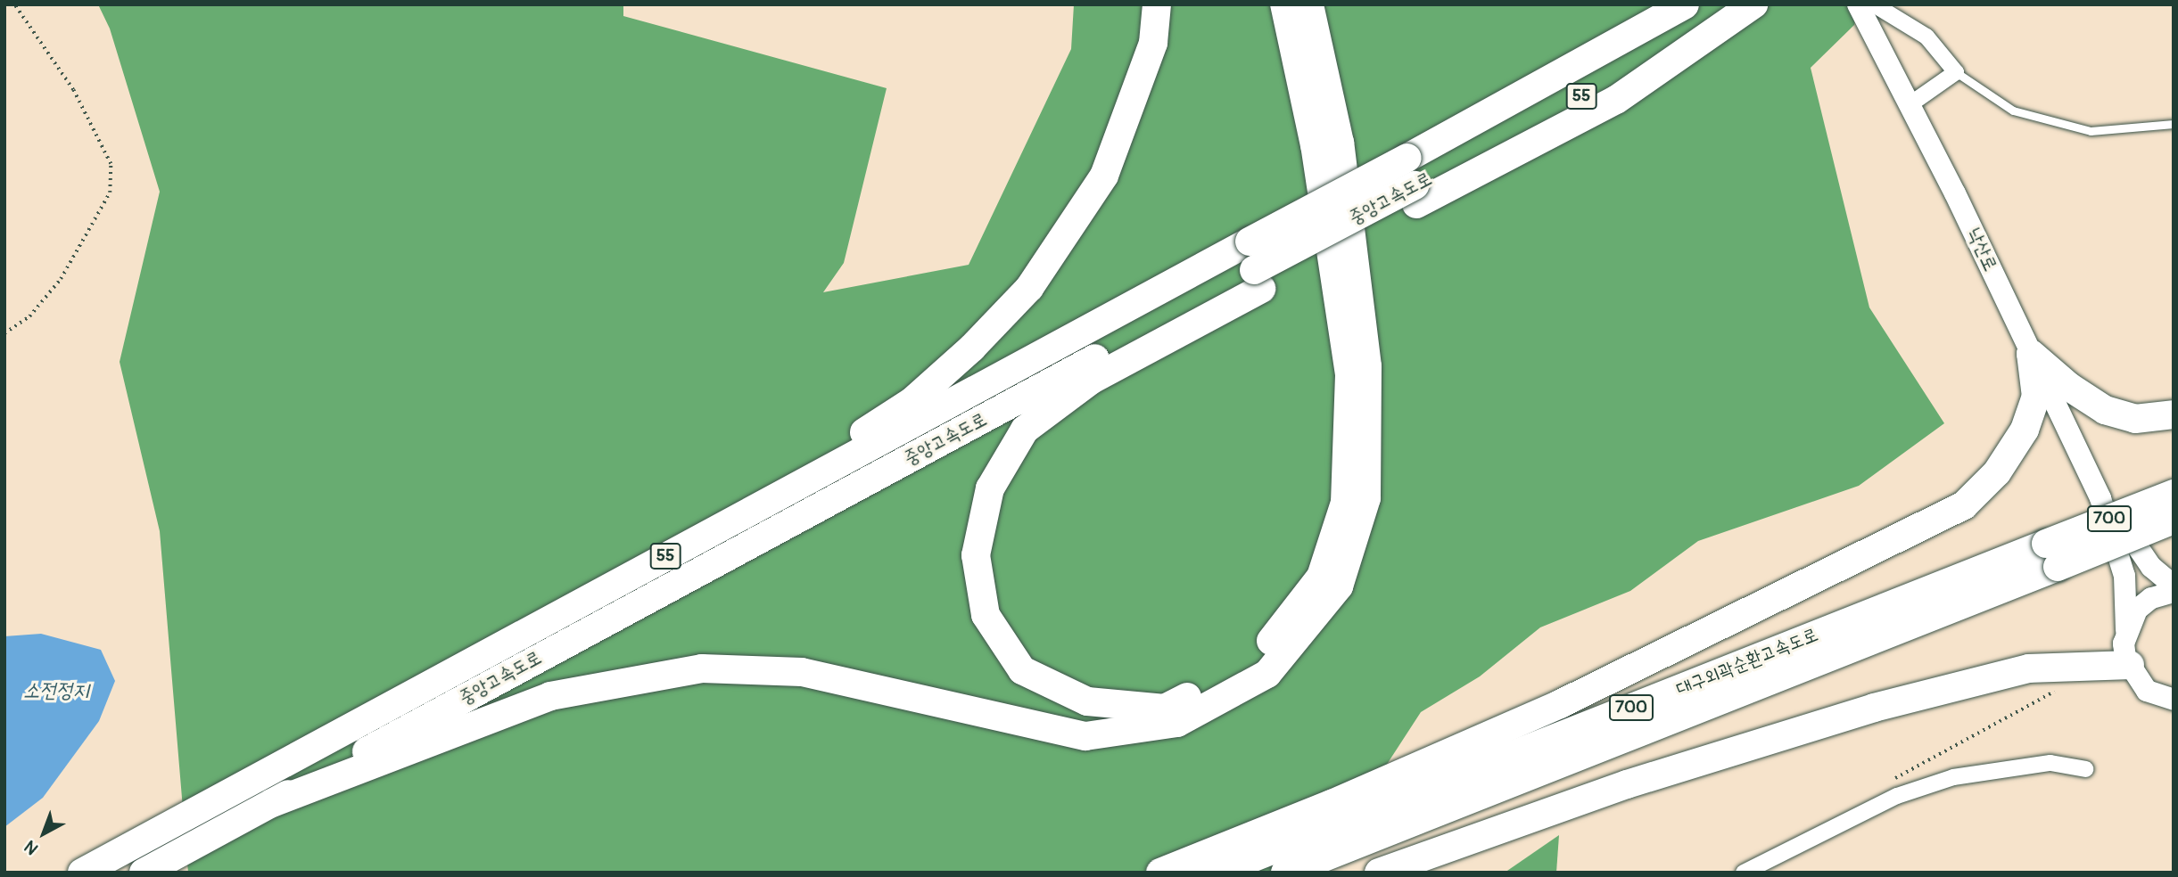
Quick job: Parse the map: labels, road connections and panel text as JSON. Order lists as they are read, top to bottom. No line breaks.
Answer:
{"streets":{"highway":["55","중앙고속도로","700","대구외곽순환고속도로"],"main road":["낙산로"]},"water":["소전정지"],"north":"bottom left"}
